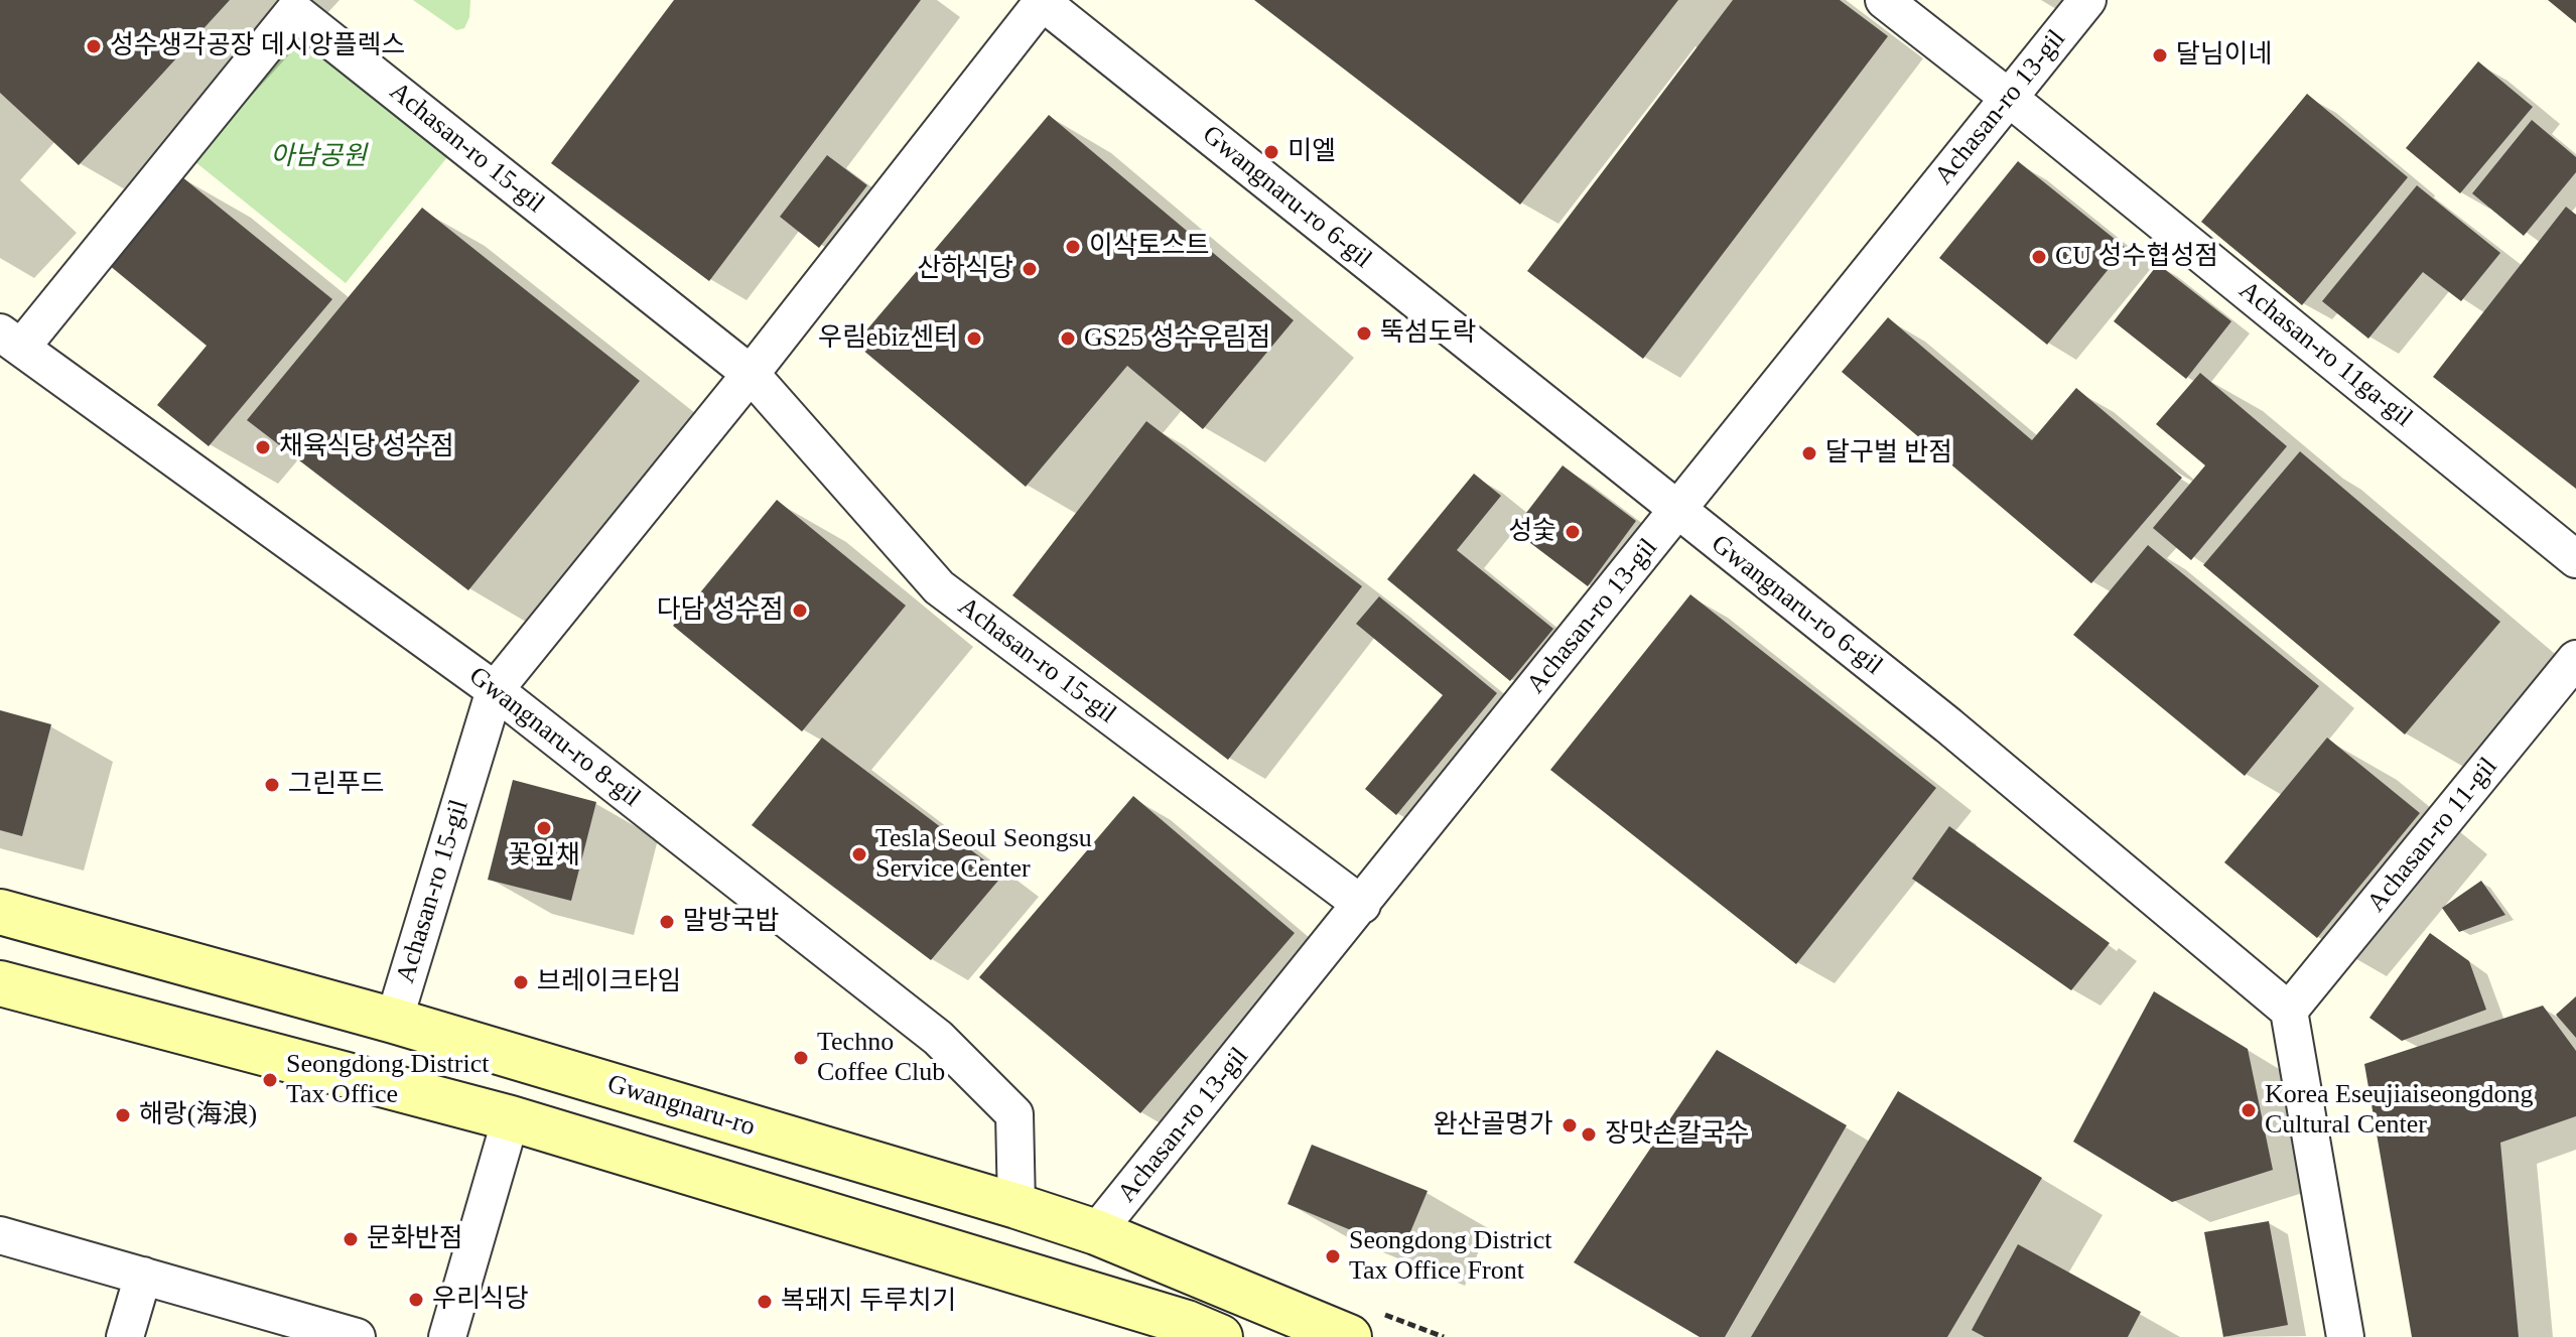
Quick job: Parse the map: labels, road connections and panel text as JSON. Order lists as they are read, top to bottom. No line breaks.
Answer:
{"streets":{"main road":["Gwangnaru-ro"],"street":["Achasan-ro 13-gil","Achasan-ro 15-gil","Gwangnaru-ro 6-gil","Achasan-ro 11ga-gil","Gwangnaru-ro 8-gil","Achasan-ro 11-gil"]},"crossings":[["Achasan-ro 13-gil","Achasan-ro 15-gil"],["Achasan-ro 13-gil","Gwangnaru-ro 6-gil"],["Achasan-ro 13-gil","Achasan-ro 11ga-gil"],["Achasan-ro 13-gil","Gwangnaru-ro"],["Achasan-ro 15-gil","Gwangnaru-ro 6-gil"],["Achasan-ro 15-gil","Gwangnaru-ro 8-gil"],["Achasan-ro 15-gil","Gwangnaru-ro"],["Gwangnaru-ro 6-gil","Achasan-ro 11-gil"],["Gwangnaru-ro 8-gil","Gwangnaru-ro"]],"parks":["아남공원"],"places":["성수생각공장 데시앙플렉스","달님이네","미엘","이삭토스트","CU 성수협성점","산하식당","뚝섬도락","우림ebiz센터","GS25 성수우림점","채육식당 성수점","달구벌 반점","성숯","다담 성수점","그린푸드","꽃잎채","Tesla Seoul Seongsu Service Center","말방국밥","브레이크타임","Techno Coffee Club","Seongdong District Tax Office","Korea Eseujiaiseongdong Cultural Center","해랑(海浪)","완산골명가","장맛손칼국수","문화반점","Seongdong District Tax Office Front","우리식당","복돼지 두루치기"]}
